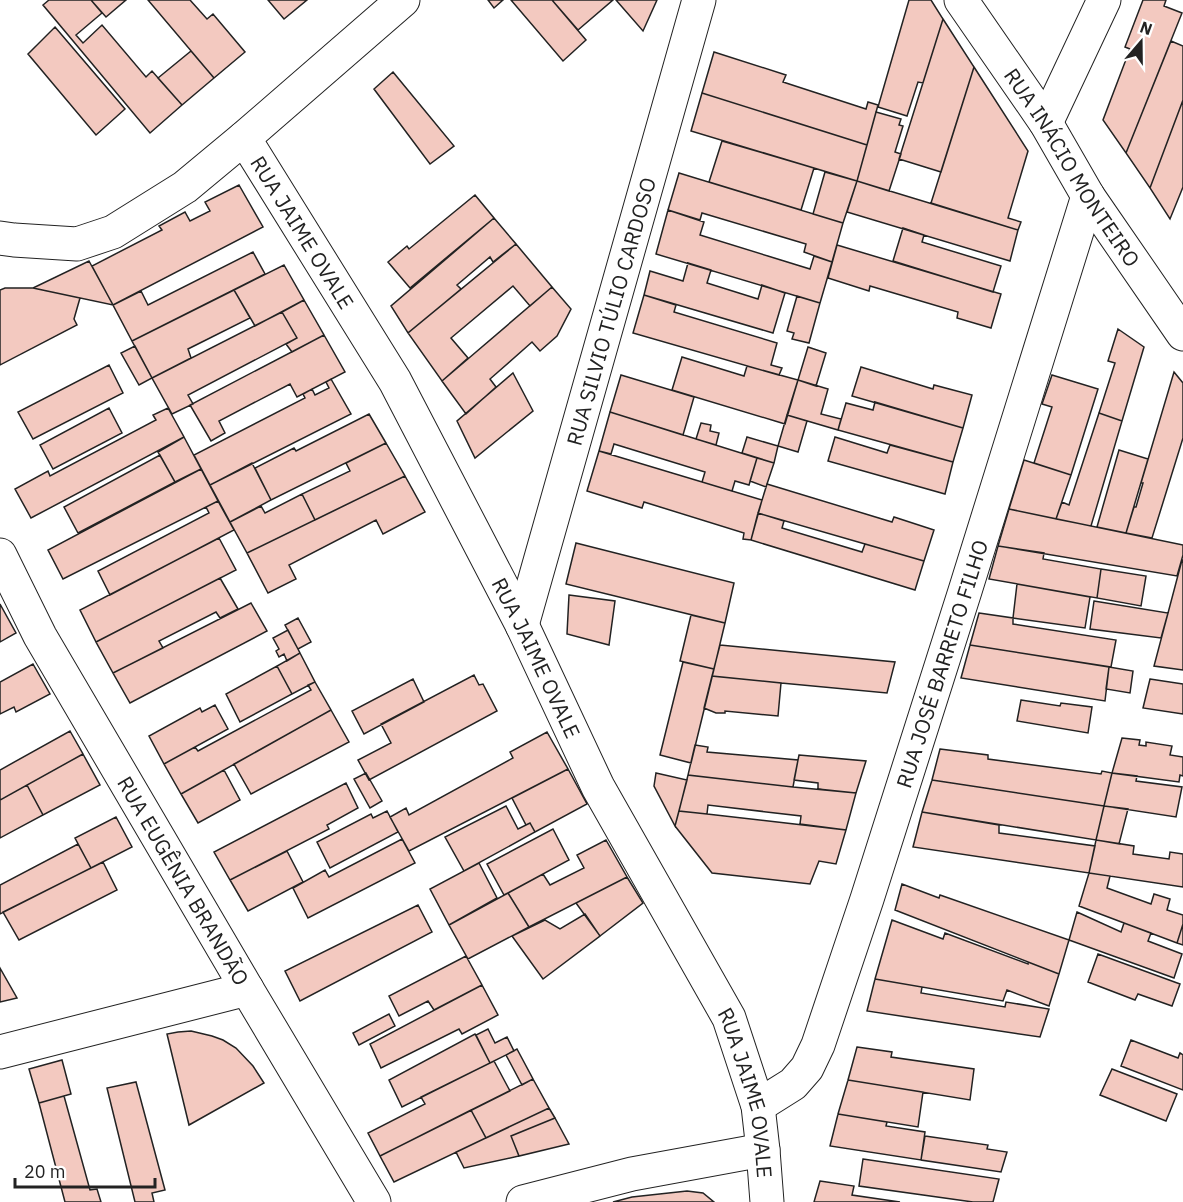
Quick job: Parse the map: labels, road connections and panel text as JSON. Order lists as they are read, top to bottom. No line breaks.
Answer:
{"streets":{"street":["RUA INÁCIO MONTEIRO","RUA JAIME OVALE","RUA SILVIO TÚLIO CARDOSO","RUA JOSÉ BARRETO FILHO","RUA EUGÊNIA BRANDÃO"]},"crossings":[["RUA INÁCIO MONTEIRO","RUA JOSÉ BARRETO FILHO"],["RUA JAIME OVALE","RUA SILVIO TÚLIO CARDOSO"],["RUA JAIME OVALE","RUA JOSÉ BARRETO FILHO"]],"scale_bar":"20 m","north":"top"}
